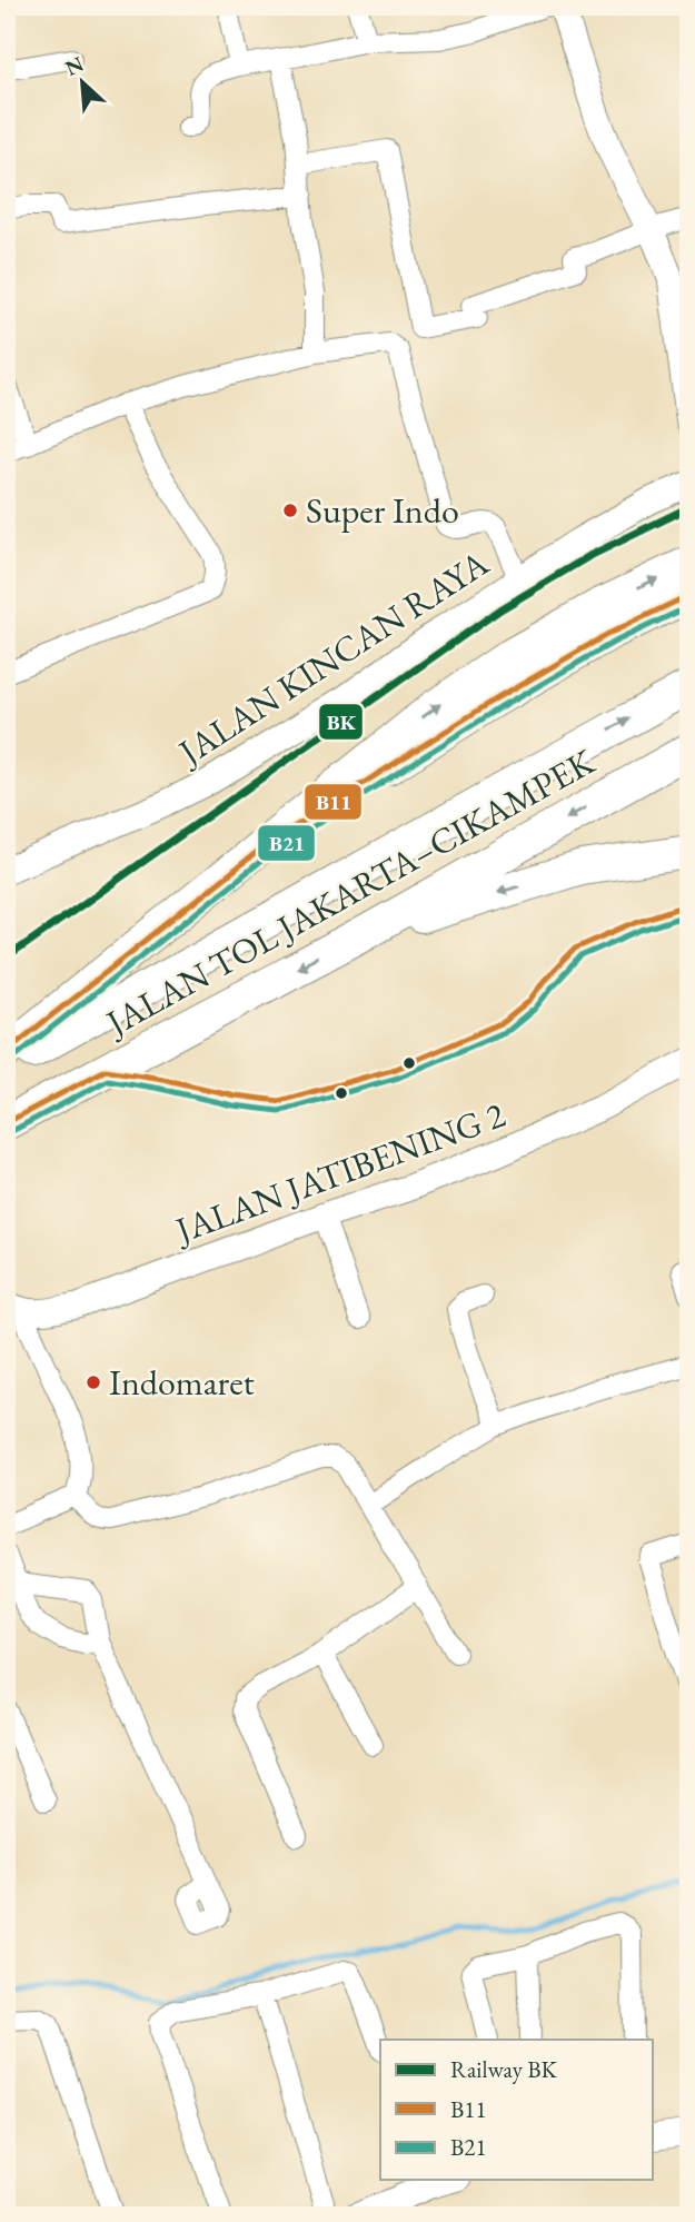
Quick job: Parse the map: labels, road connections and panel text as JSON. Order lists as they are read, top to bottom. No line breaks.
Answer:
{"streets":{"highway":["JALAN TOL JAKARTA–CIKAMPEK"],"main road":["JALAN KINCAN RAYA","JALAN JATIBENING 2"]},"places":["Super Indo","Indomaret"],"lines":["rail line BK","transit line B11","transit line B21"],"legend":["Railway BK","B11","B21"],"north":"top left"}
